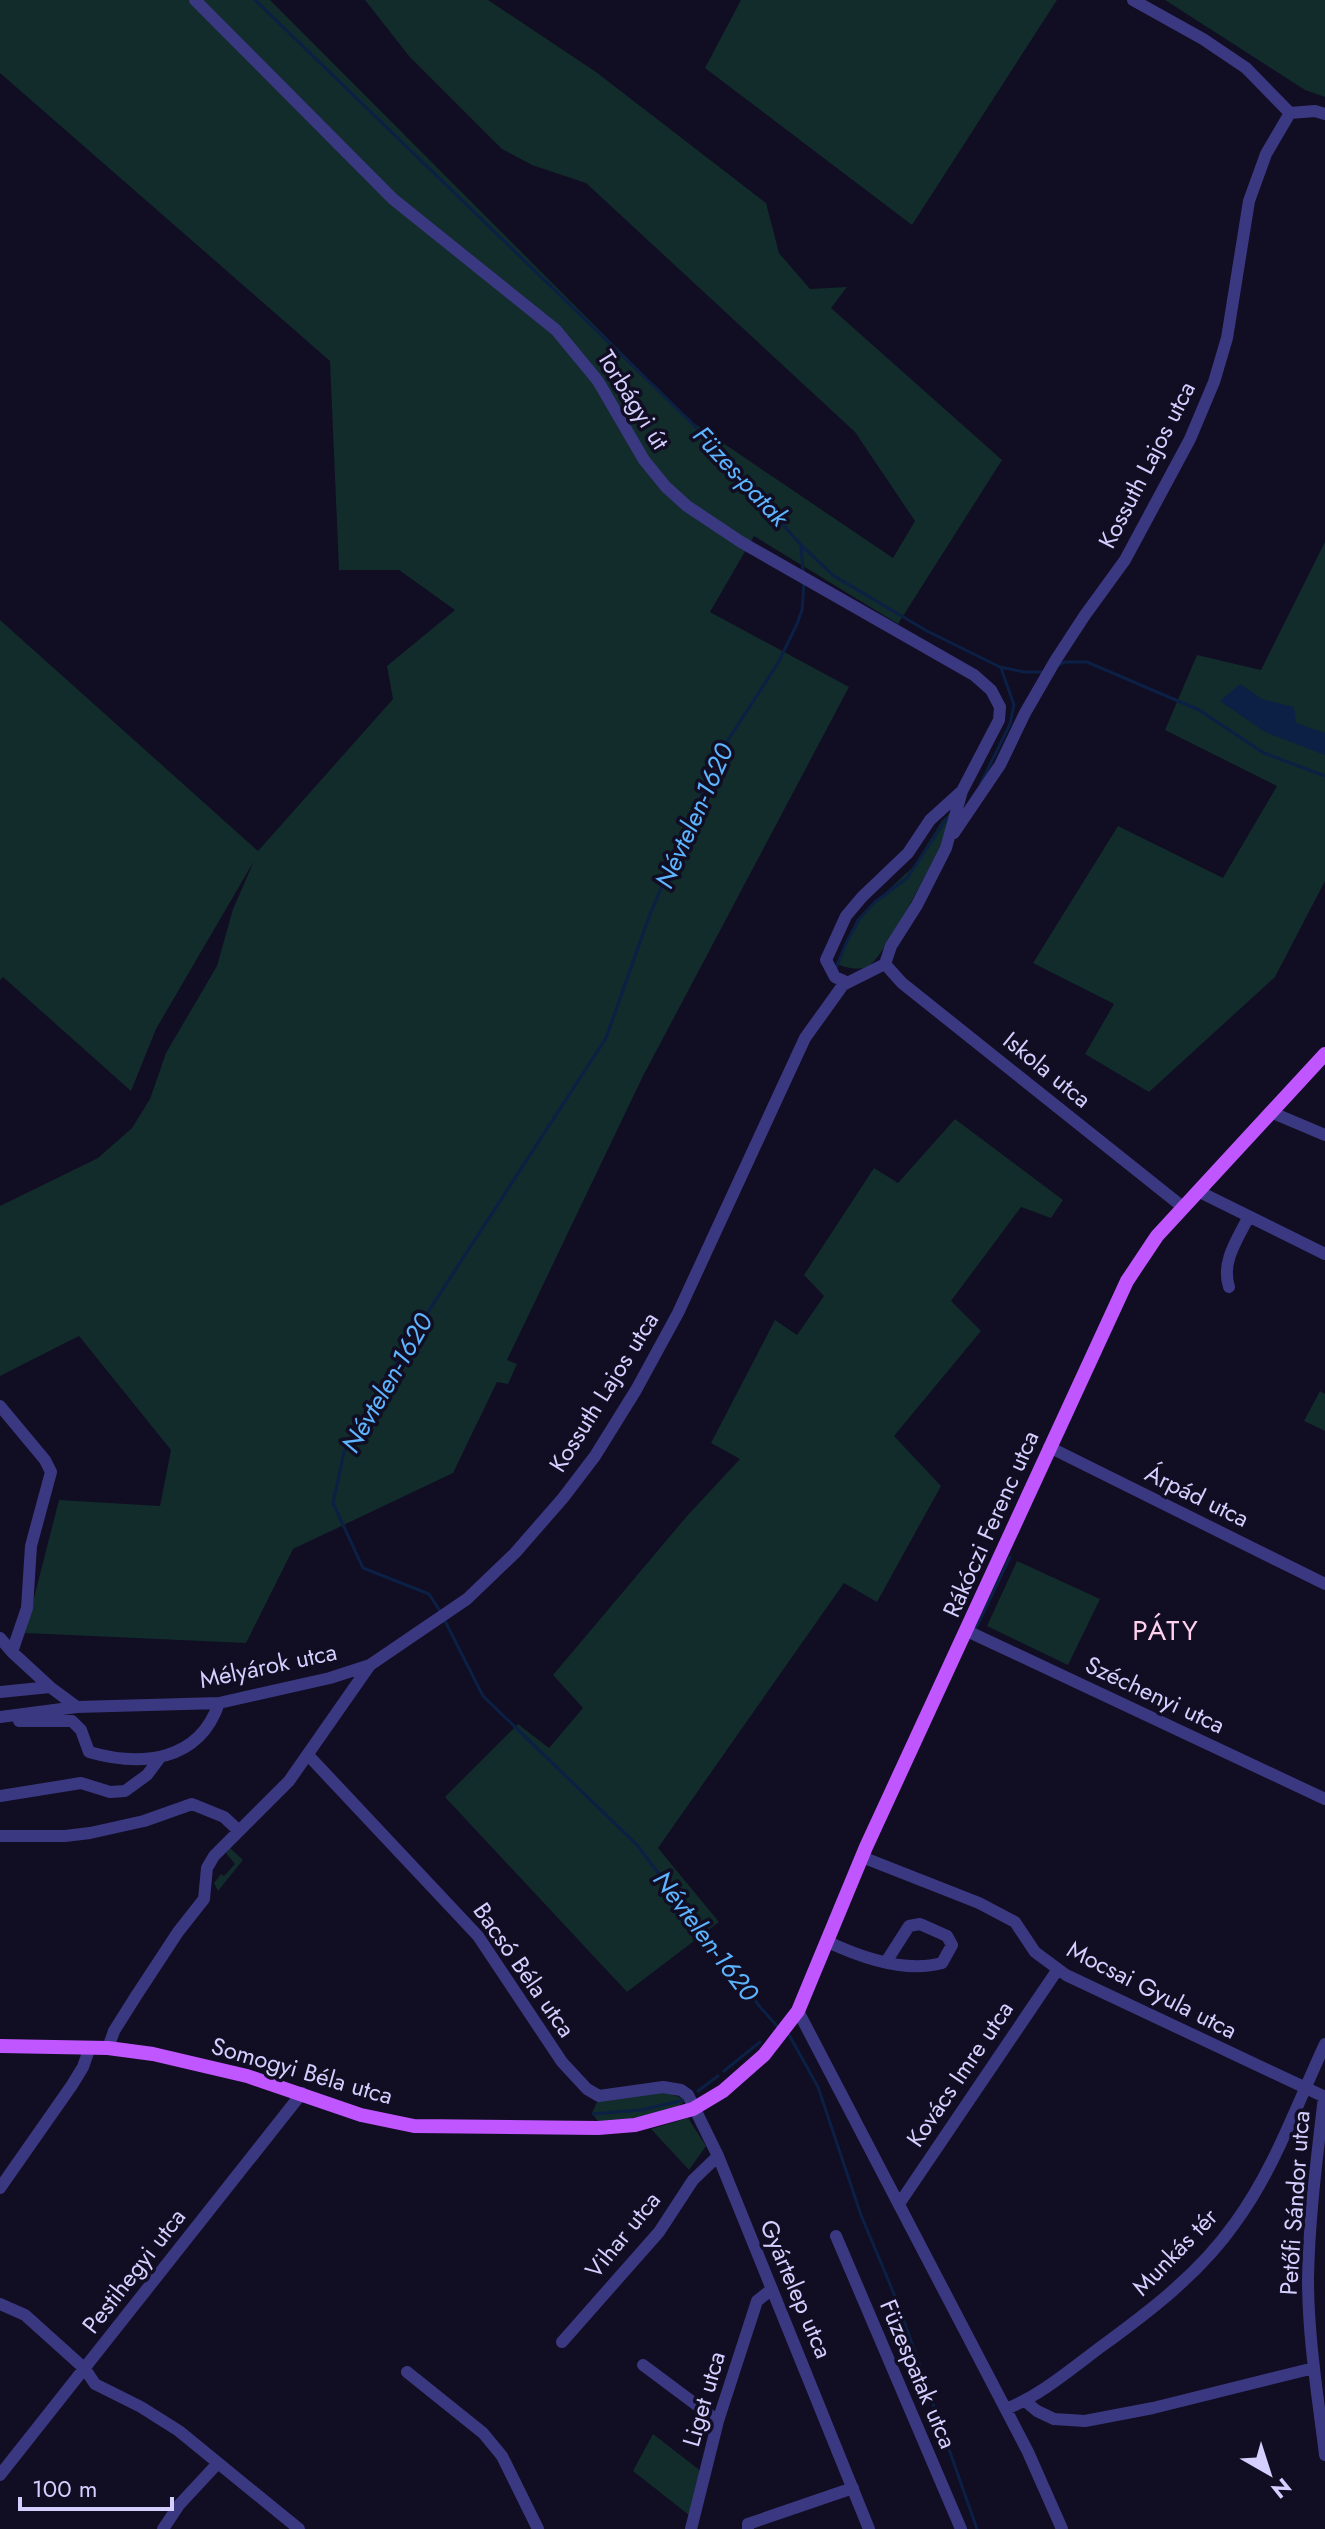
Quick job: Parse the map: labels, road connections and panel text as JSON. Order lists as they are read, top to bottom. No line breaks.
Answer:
{"streets":{"main road":["Rákóczi Ferenc utca","Somogyi Béla utca"],"street":["Torbágyi út","Kossuth Lajos utca","Iskola utca","Árpád utca","Mélyárok utca","Széchenyi utca","Bacsó Béla utca","Mocsai Gyula utca","Kovács Imre utca","Petőfi Sándor utca","Vihar utca","Munkás tér","Pestihegyi utca","Gyártelep utca","Füzespatak utca","Liget utca"]},"crossings":[["Torbágyi út","Kossuth Lajos utca"],["Kossuth Lajos utca","Iskola utca"],["Kossuth Lajos utca","Mélyárok utca"],["Kossuth Lajos utca","Bacsó Béla utca"],["Kossuth Lajos utca","Somogyi Béla utca"],["Iskola utca","Rákóczi Ferenc utca"],["Árpád utca","Rákóczi Ferenc utca"],["Rákóczi Ferenc utca","Széchenyi utca"],["Rákóczi Ferenc utca","Mocsai Gyula utca"],["Rákóczi Ferenc utca","Somogyi Béla utca"],["Bacsó Béla utca","Somogyi Béla utca"],["Bacsó Béla utca","Gyártelep utca"],["Mocsai Gyula utca","Kovács Imre utca"],["Mocsai Gyula utca","Petőfi Sándor utca"],["Mocsai Gyula utca","Munkás tér"],["Somogyi Béla utca","Pestihegyi utca"],["Somogyi Béla utca","Gyártelep utca"],["Petőfi Sándor utca","Munkás tér"],["Vihar utca","Gyártelep utca"],["Gyártelep utca","Liget utca"]],"districts":["PÁTY"],"water":["Füzes-patak","Névtelen-1620"],"scale_bar":"100 m","north":"bottom right"}
